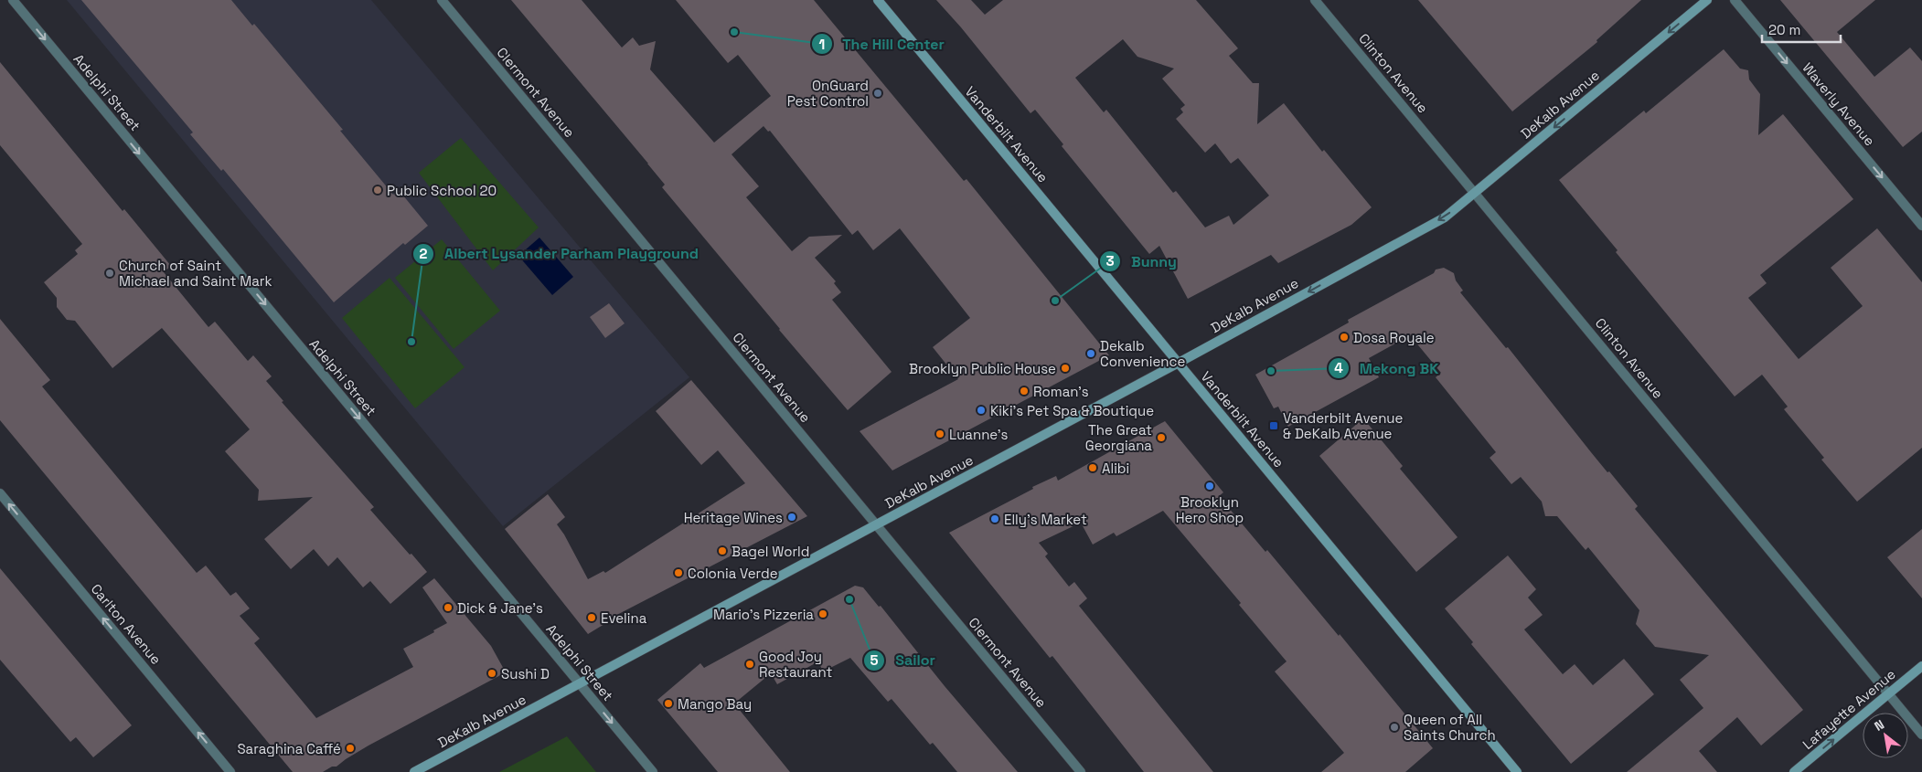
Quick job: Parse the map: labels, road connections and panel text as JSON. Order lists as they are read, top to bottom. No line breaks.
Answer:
{"streets":{"main road":["DeKalb Avenue","Vanderbilt Avenue","Lafayette Avenue"],"street":["Clinton Avenue","Adelphi Street","Clermont Avenue","Waverly Avenue","Carlton Avenue"]},"crossings":[["Clinton Avenue","DeKalb Avenue"],["Clinton Avenue","Lafayette Avenue"],["Adelphi Street","DeKalb Avenue"],["Clermont Avenue","DeKalb Avenue"],["DeKalb Avenue","Vanderbilt Avenue"]],"one_way":["Adelphi Street","DeKalb Avenue","Waverly Avenue","Carlton Avenue","Lafayette Avenue"],"places":{"other":["The Hill Center","OnGuard Pest Control","Public School 20","Church of Saint Michael and Saint Mark","Bunny","Dosa Royale","Albert Lysander Parham Playground","Dekalb Convenience","Brooklyn Public House","Mekong BK","Roman's","Kiki's Pet Spa & Boutique","Luanne's","The Great Georgiana","Alibi","Brooklyn Hero Shop","Heritage Wines","Elly's Market","Bagel World","Colonia Verde","Sailor","Dick & Jane's","Mario's Pizzeria","Evelina","Good Joy Restaurant","Sushi D","Mango Bay","Queen of All Saints Church","Saraghina Caffé"],"transit":["Vanderbilt Avenue & DeKalb Avenue"]},"scale_bar":"20 m","north":"top left"}
